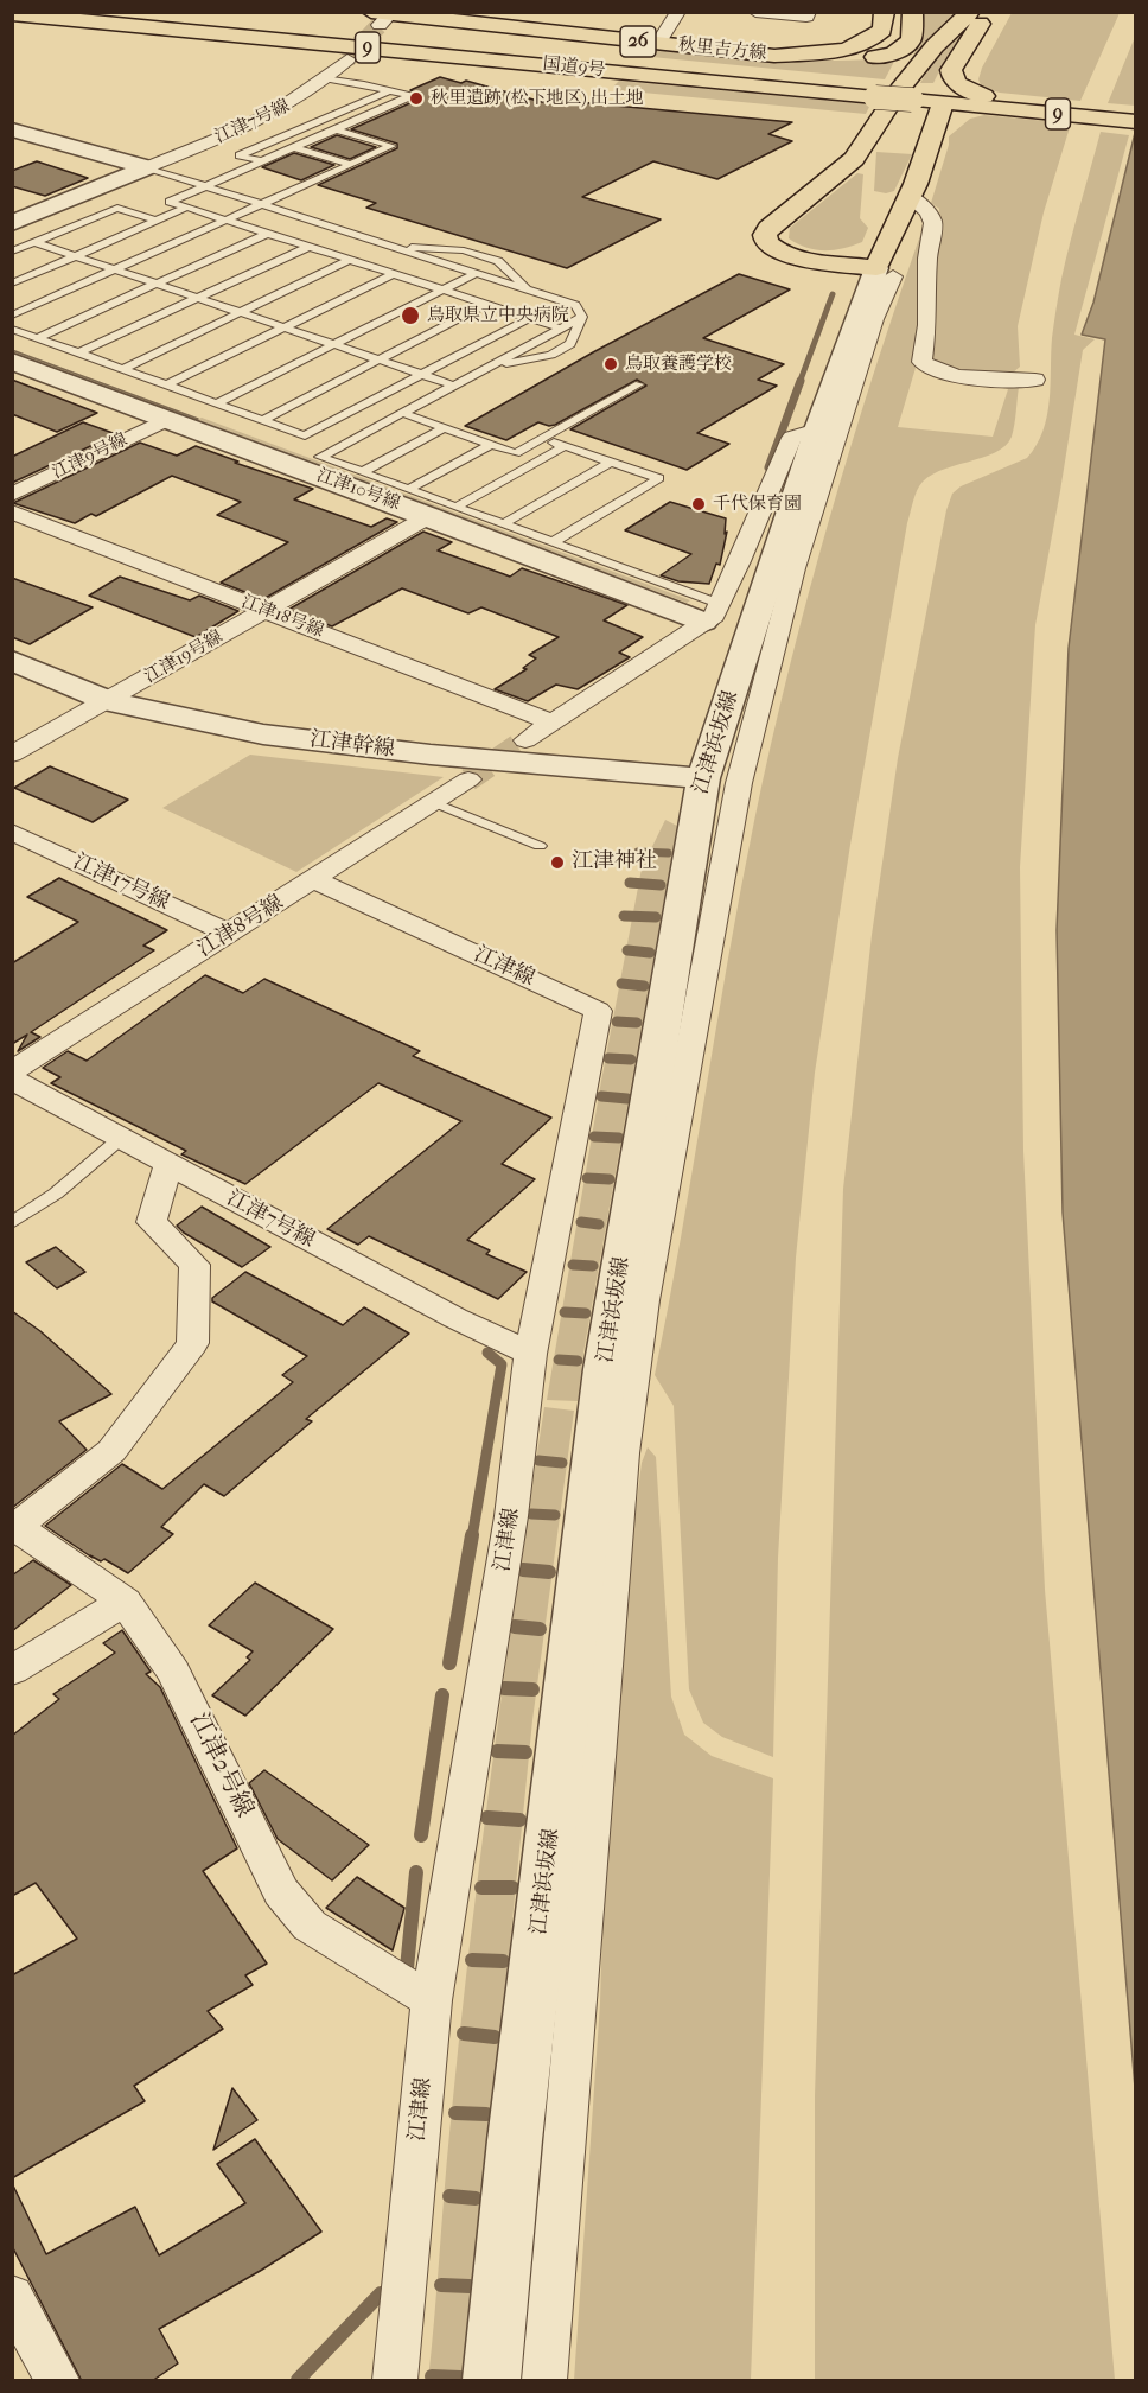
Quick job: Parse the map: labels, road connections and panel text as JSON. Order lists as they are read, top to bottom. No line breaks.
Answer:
{"streets":{"main road":["26","9","秋里吉方線","国道9号"],"street":["江津7号線","江津9号線","江津10号線","江津18号線","江津19号線","江津浜坂線","江津幹線","江津17号線","江津8号線","江津線","江津2号線"]},"crossings":[["26","秋里吉方線"],["9","国道9号"],["江津7号線","江津線"],["江津9号線","江津10号線"],["江津10号線","江津19号線"],["江津18号線","江津19号線"],["江津19号線","江津幹線"],["江津浜坂線","江津幹線"],["江津17号線","江津8号線"],["江津8号線","江津線"],["江津線","江津2号線"]],"places":["秋里遺跡 (松下地区) 出土地","鳥取県立中央病院","鳥取養護学校","千代保育園","江津神社"]}
